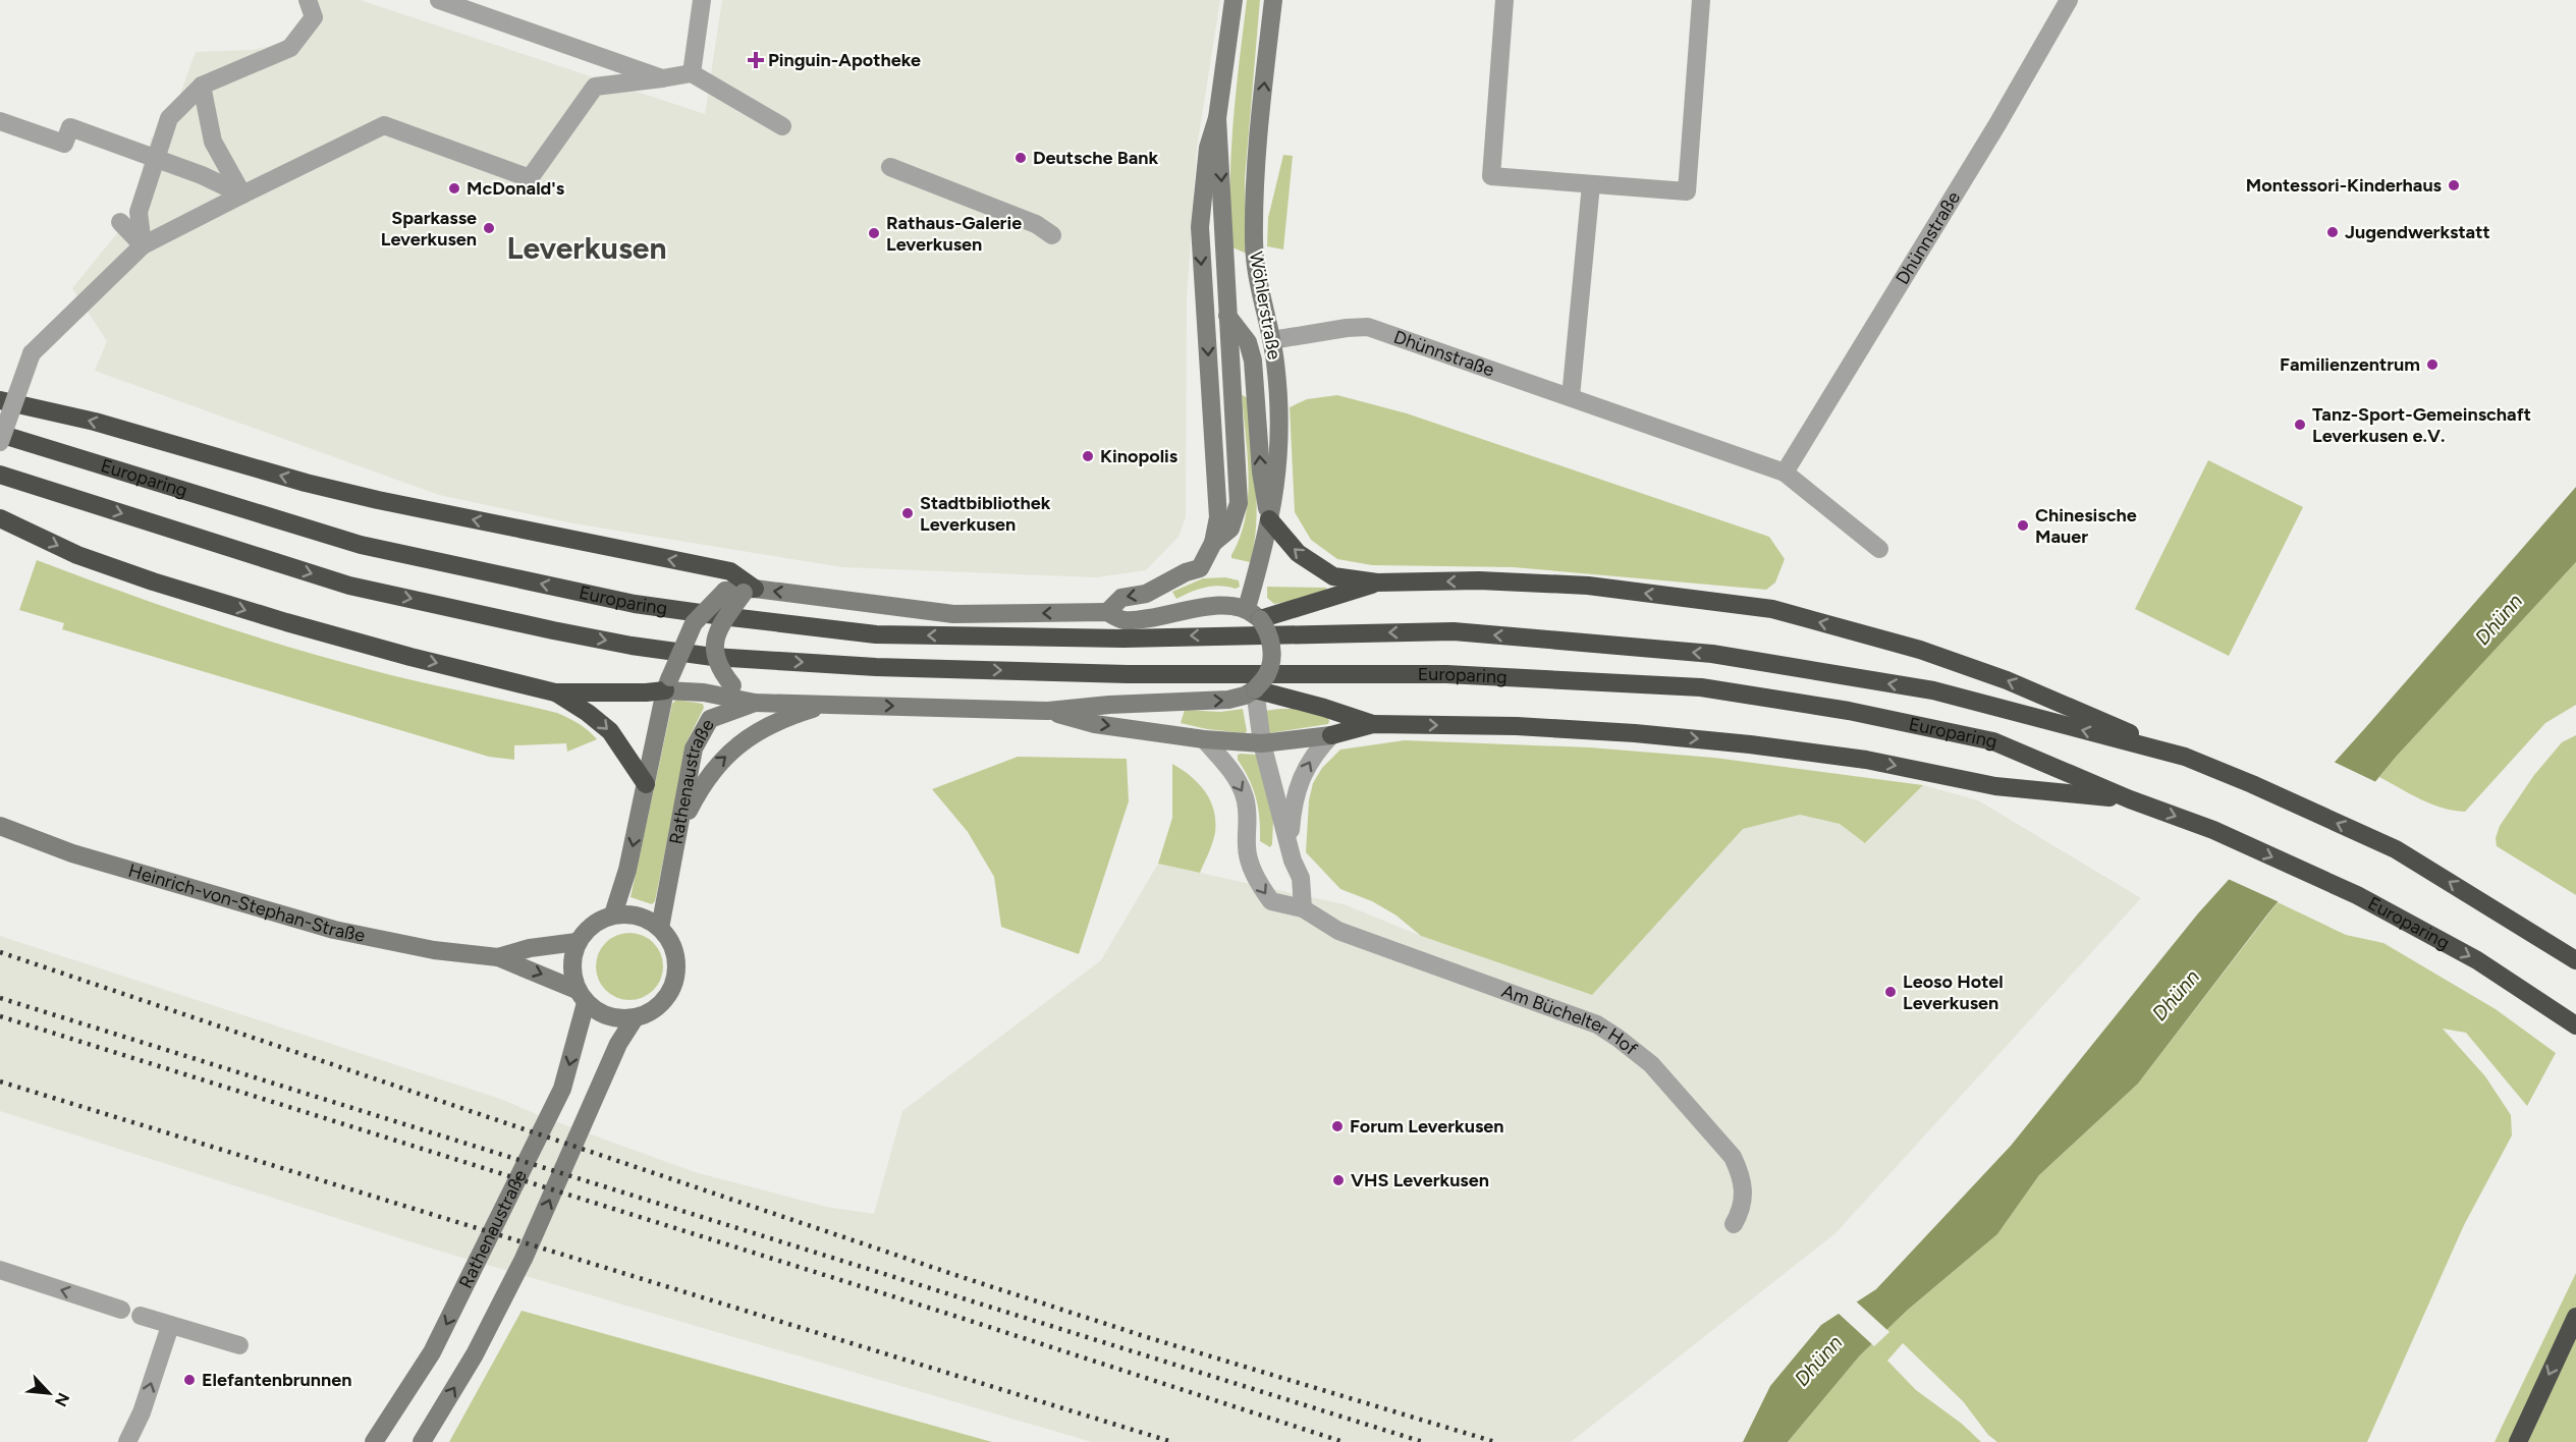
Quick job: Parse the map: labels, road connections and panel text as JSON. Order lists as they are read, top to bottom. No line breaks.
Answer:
{"streets":{"highway":["Europaring"],"main road":["Wöhlerstraße","Rathenaustraße","Heinrich-von-Stephan-Straße"],"street":["Dhünnstraße","Am Büchelter Hof"]},"crossings":[["Dhünnstraße","Wöhlerstraße"],["Rathenaustraße","Heinrich-von-Stephan-Straße"]],"districts":["Leverkusen"],"water":["Dhünn"],"places":{"health":["Pinguin-Apotheke"],"other":["Deutsche Bank","Montessori-Kinderhaus","McDonald's","Sparkasse Leverkusen","Jugendwerkstatt","Rathaus-Galerie Leverkusen","Familienzentrum","Tanz-Sport-Gemeinschaft Leverkusen e.V.","Kinopolis","Stadtbibliothek Leverkusen","Chinesische Mauer","Leoso Hotel Leverkusen","Forum Leverkusen","VHS Leverkusen","Elefantenbrunnen"]},"north":"bottom right"}
